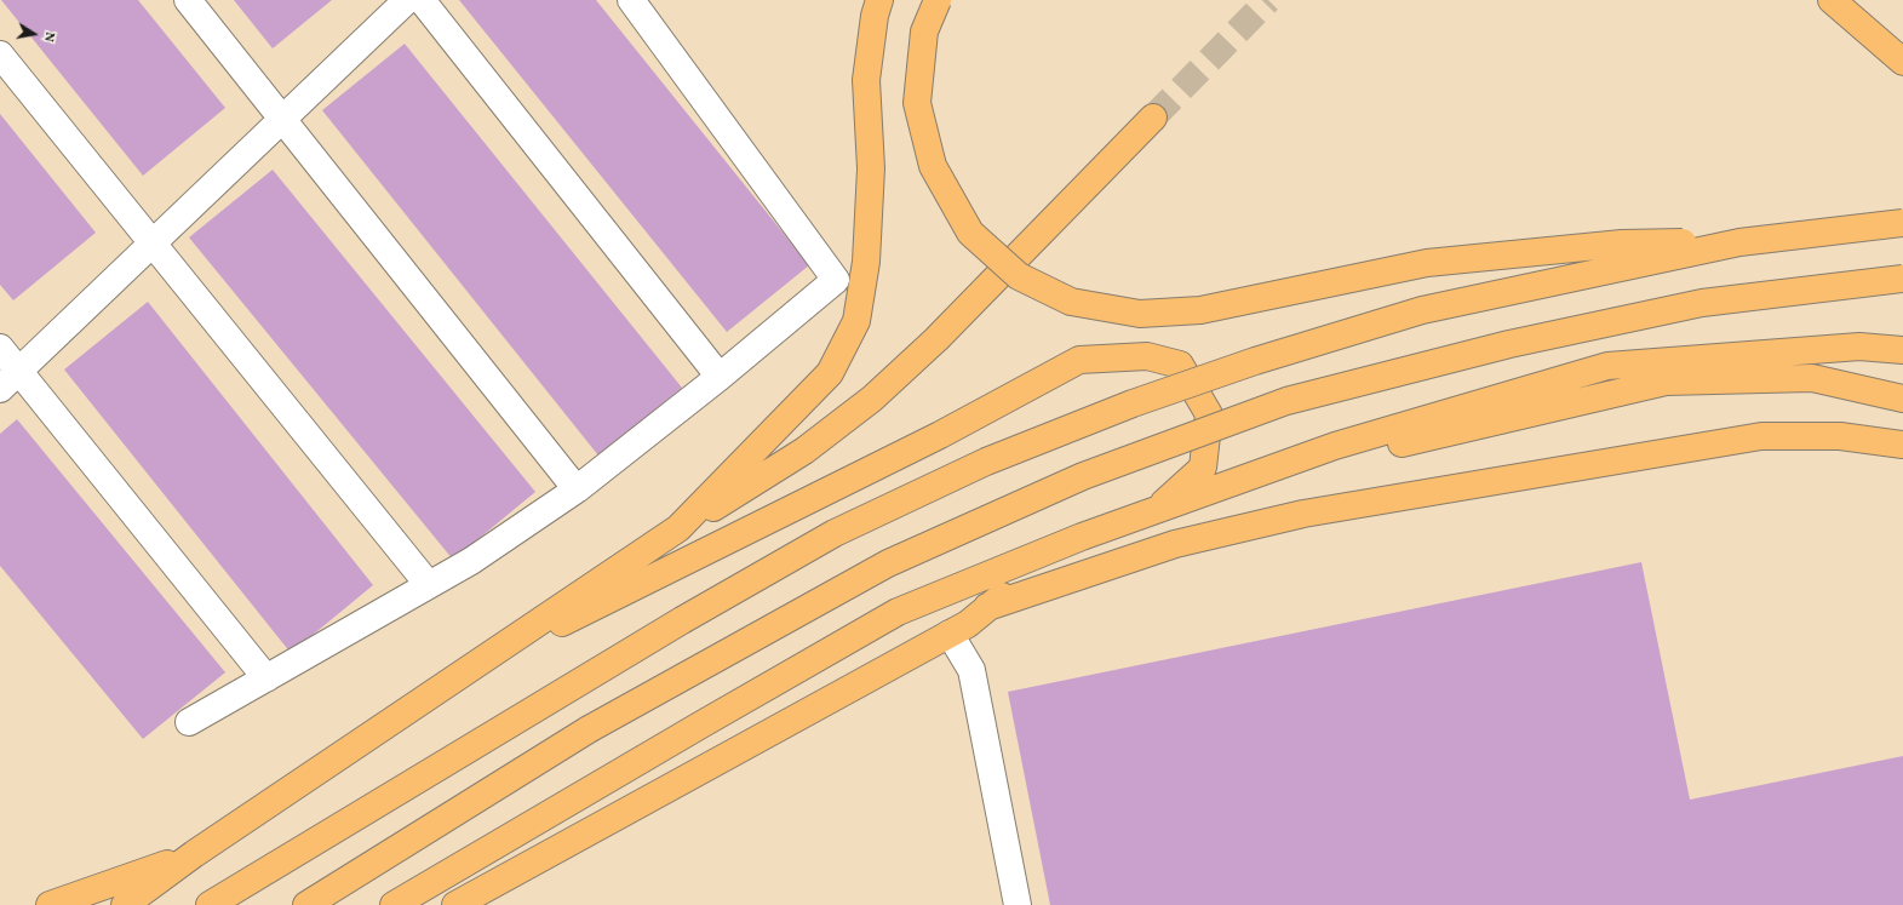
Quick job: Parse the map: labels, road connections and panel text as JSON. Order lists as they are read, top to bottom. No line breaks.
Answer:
{"north":"right"}
